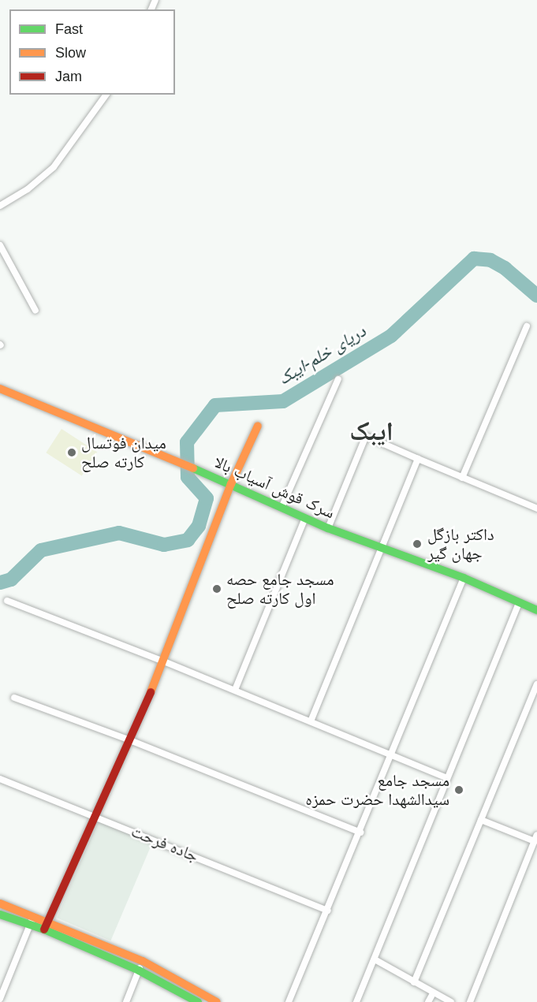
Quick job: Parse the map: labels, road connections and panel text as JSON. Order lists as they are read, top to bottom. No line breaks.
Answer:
{"streets":{"street":["سرک قوش آسیاب بالا","جاده فرحت"]},"districts":["ایبک"],"water":["دریای خلم-ایبک"],"places":["میدان فوتسال کارته صلح","داکتر بازگل جهان گیر","مسجد جامع حصه اول کارته صلح","مسجد جامع سیدالشهدا حضرت حمزه"],"legend":["Fast","Slow","Jam"]}
